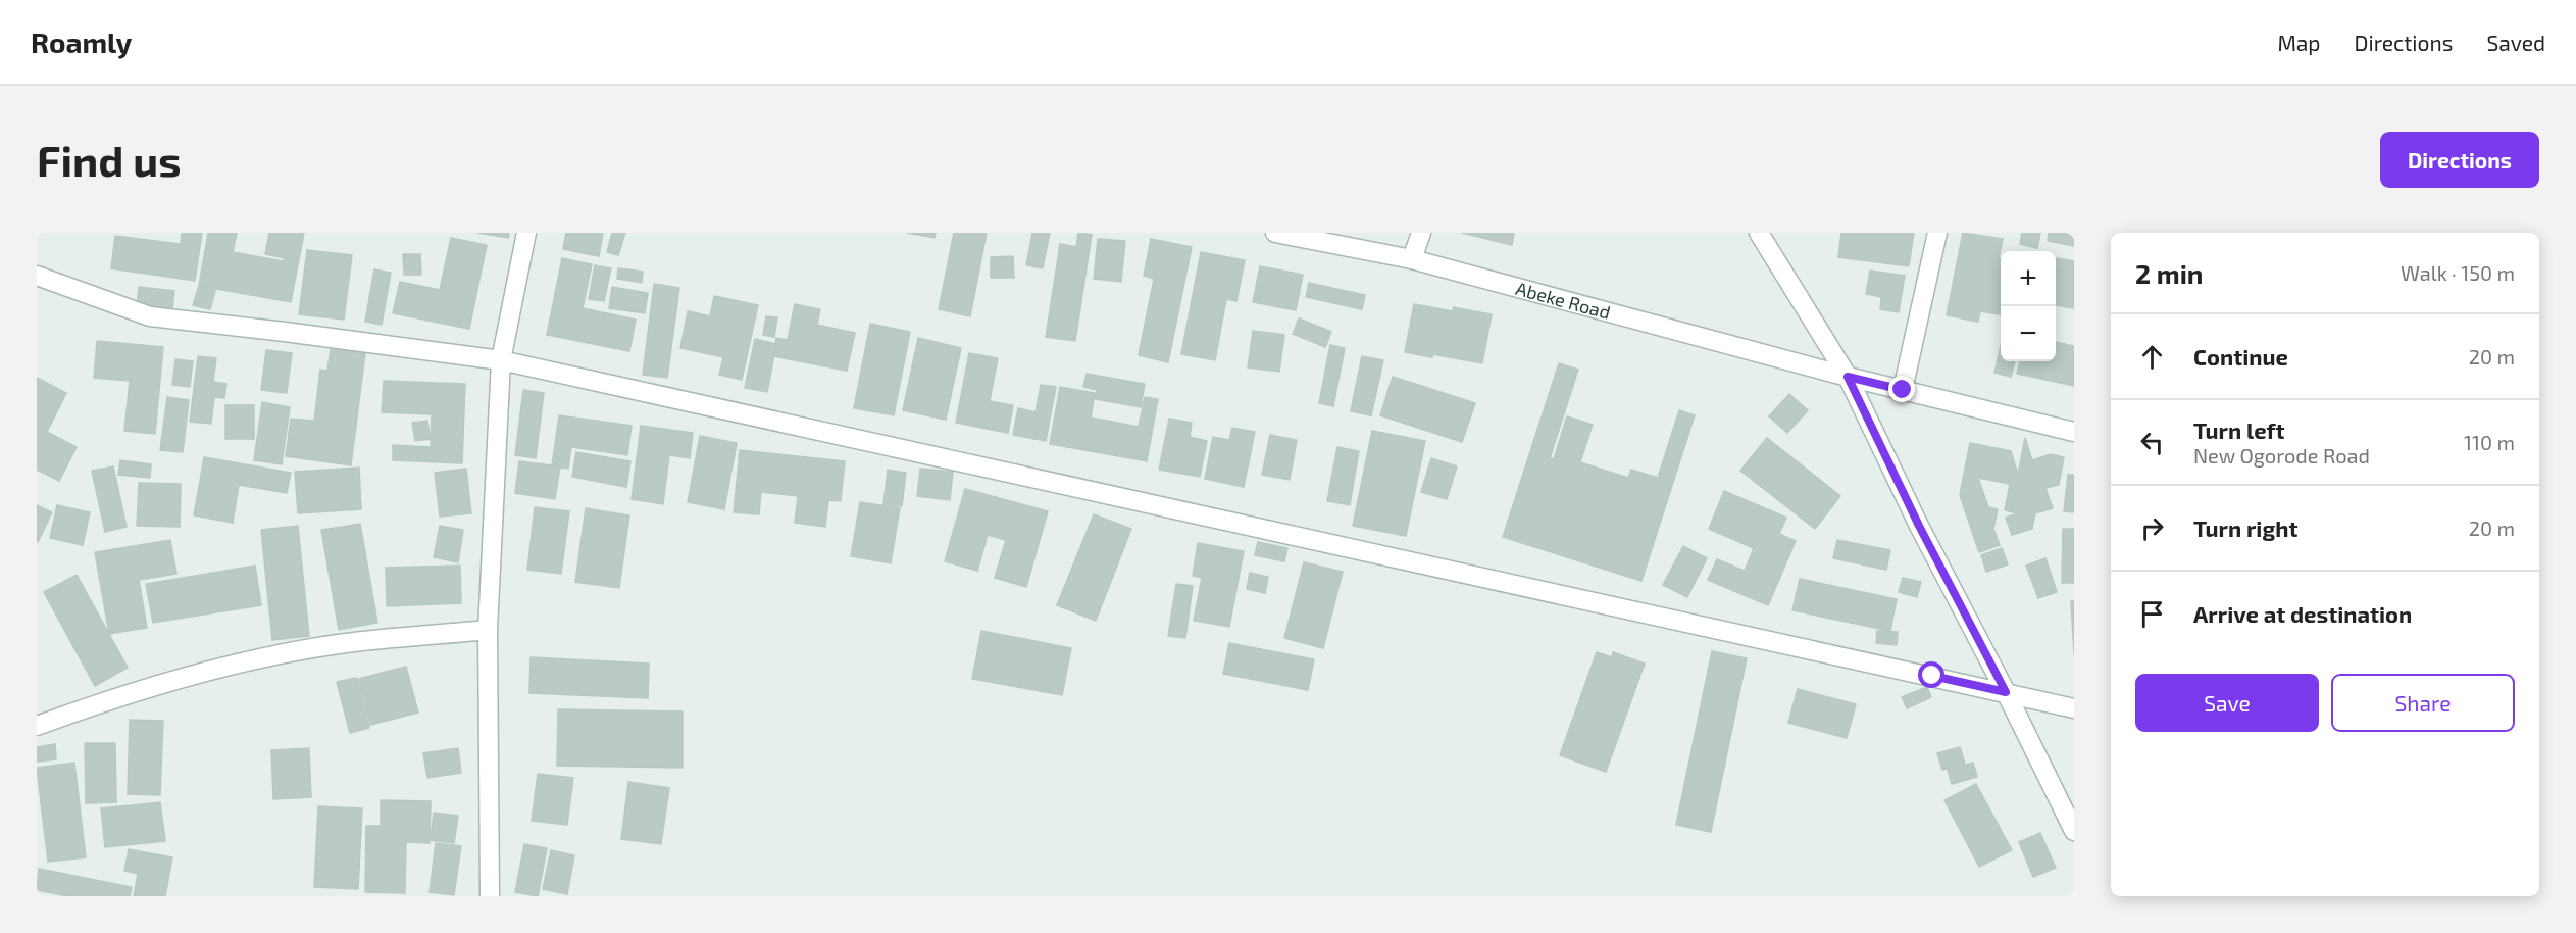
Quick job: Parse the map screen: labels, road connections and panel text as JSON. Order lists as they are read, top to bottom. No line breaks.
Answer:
{"streets":{"street":["Abeke Road"]},"page":{"header":"Roamly","nav":["Map","Directions","Saved"],"buttons":["Directions",["Save","Share"]],"title":"Find us","heading":["2 min","Walk · 150 m"],"map_buttons":["+","−"],"list":[["Continue","20 m"],["Turn left","New Ogorode Road","110 m"],["Turn right","20 m"],"Arrive at destination"]}}
